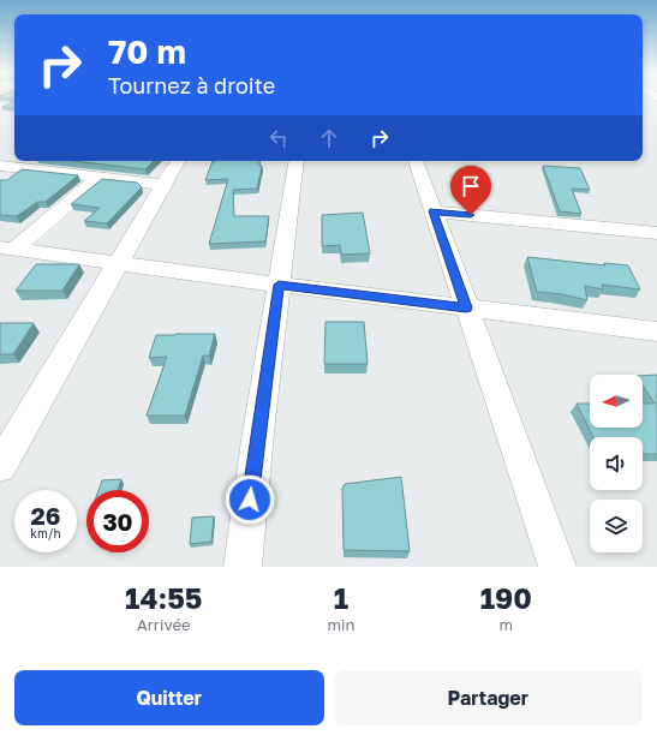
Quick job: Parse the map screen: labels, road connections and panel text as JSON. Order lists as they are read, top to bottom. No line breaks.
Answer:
{"north":"left","page":{"turn":["70 m","Tournez à droite"],"speed":"26 km/h","limit":"30","eta":["14:55","Arrivée","1","min","190","m"],"buttons":["Quitter","Partager"]}}
